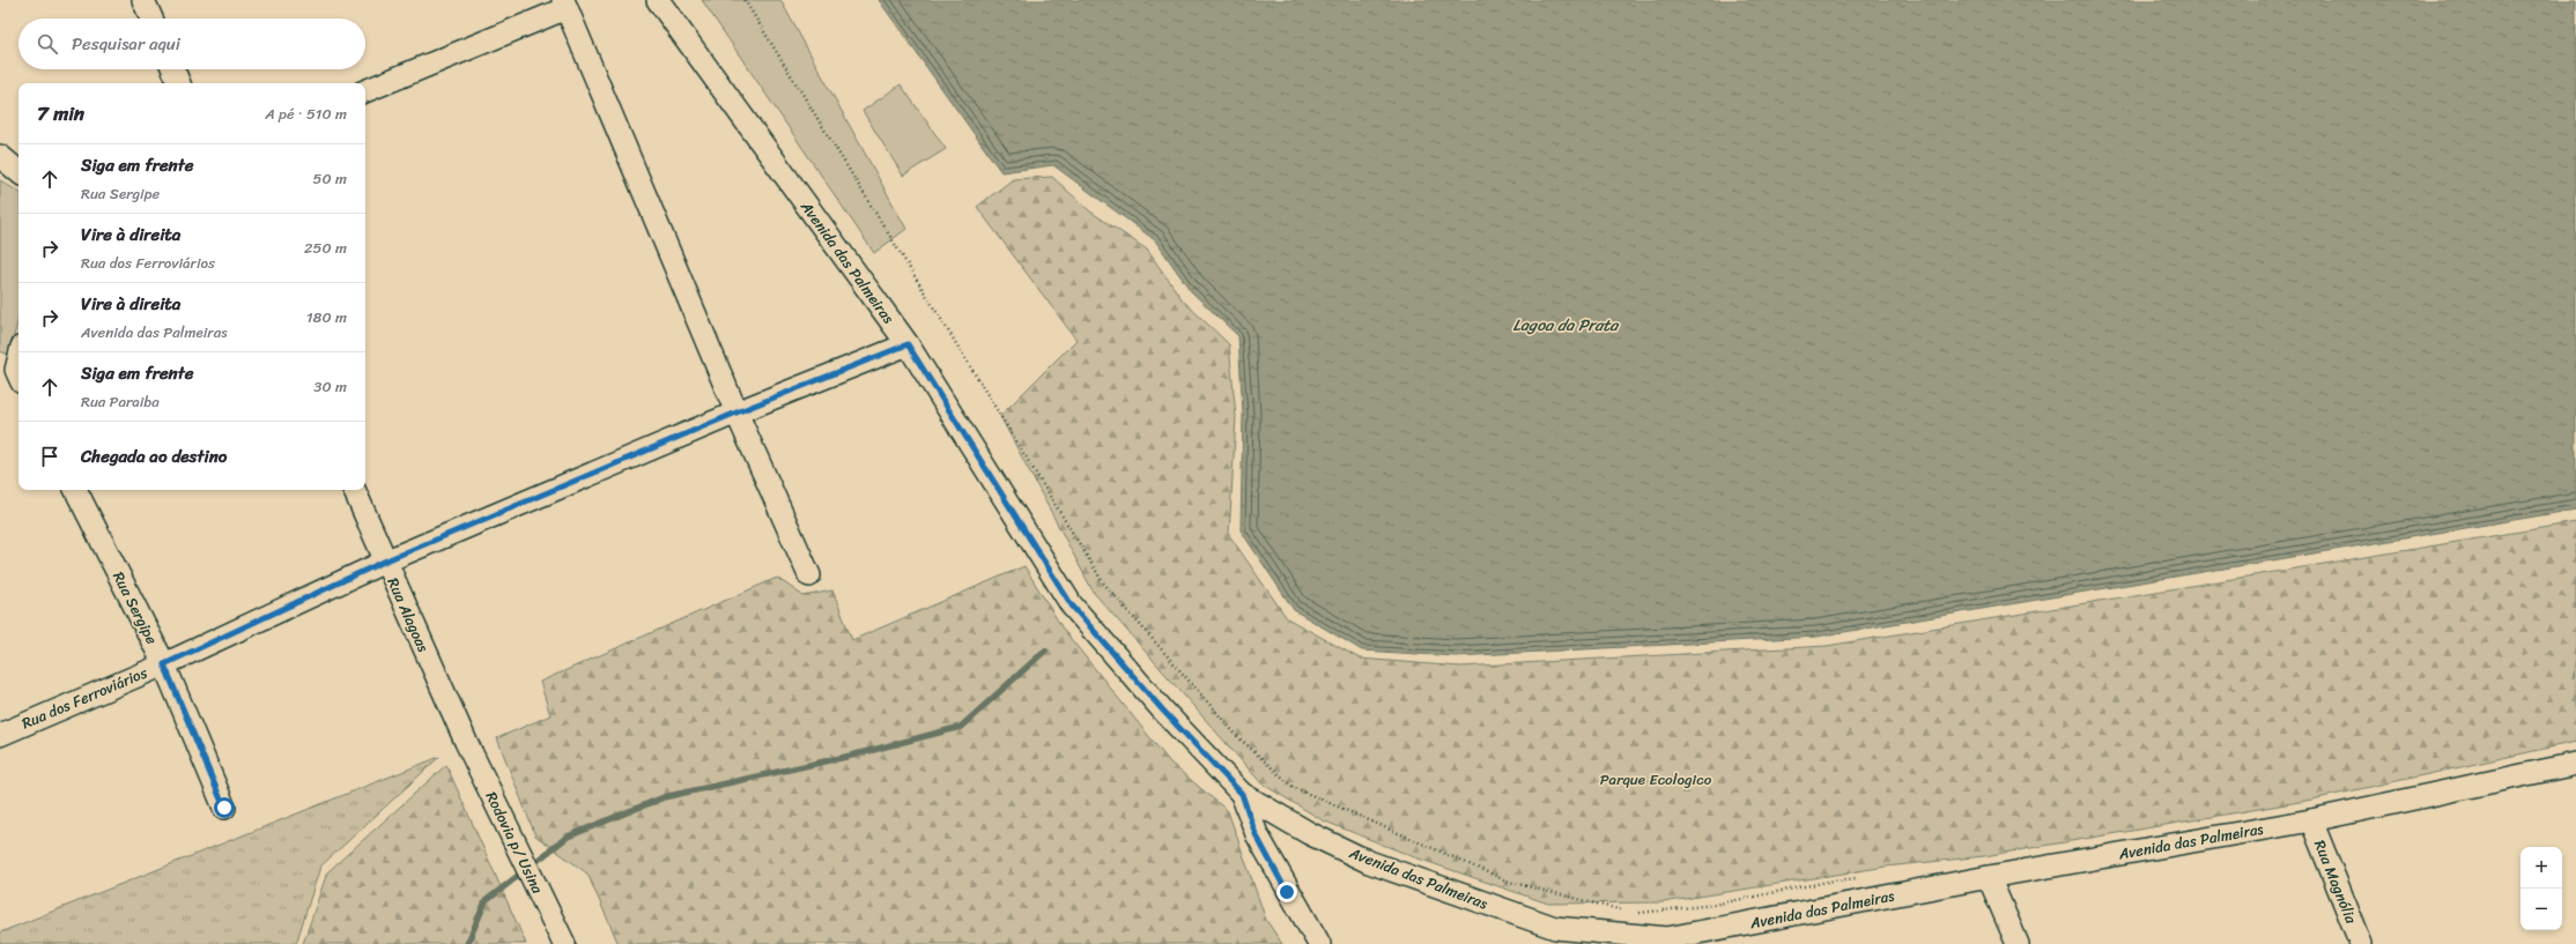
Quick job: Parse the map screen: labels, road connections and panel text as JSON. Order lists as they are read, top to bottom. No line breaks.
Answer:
{"streets":{"street":["Avenida das Palmeiras","Rua Sergipe","Rua Alagoas","Rua dos Ferroviários","Rodovia p/ Usina","Rua Magnólia"]},"crossings":[["Avenida das Palmeiras","Rua dos Ferroviários"],["Avenida das Palmeiras","Rua Magnólia"],["Rua Sergipe","Rua dos Ferroviários"],["Rua Alagoas","Rua dos Ferroviários"],["Rua Alagoas","Rodovia p/ Usina"]],"water":["Lagoa da Prata"],"parks":["Parque Ecologico"],"page":{"search":"Pesquisar aqui","heading":["7 min","A pé · 510 m"],"list":[["Siga em frente","Rua Sergipe","50 m"],["Vire à direita","Rua dos Ferroviários","250 m"],["Vire à direita","Avenida das Palmeiras","180 m"],["Siga em frente","Rua Paraiba","30 m"],"Chegada ao destino"],"map_buttons":["+","−"]}}
